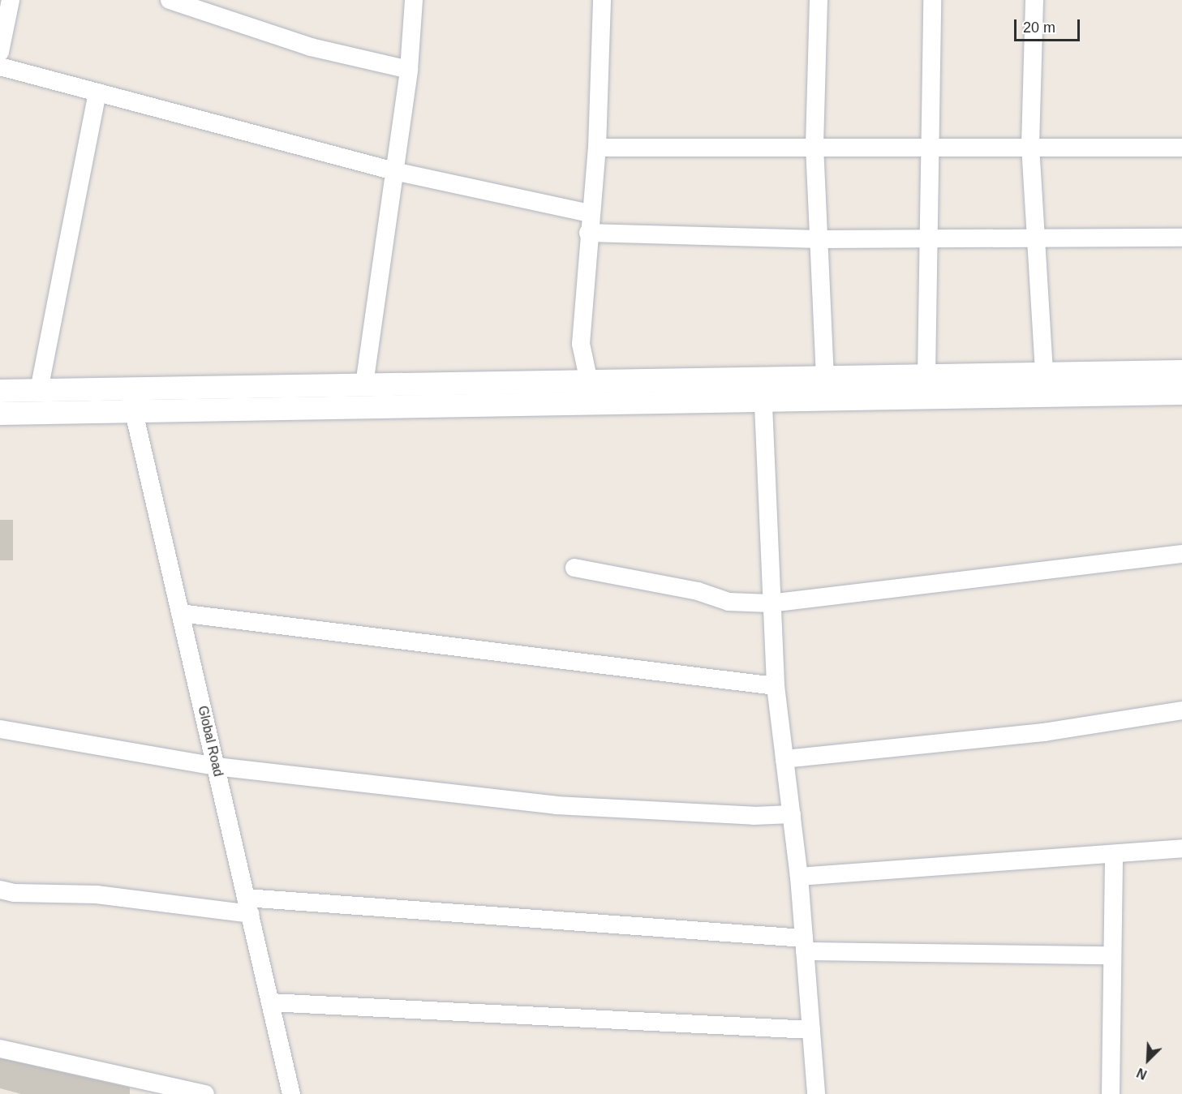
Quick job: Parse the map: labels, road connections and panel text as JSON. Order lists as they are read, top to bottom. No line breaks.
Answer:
{"streets":{"street":["Global Road"]},"scale_bar":"20 m","north":"bottom left"}
